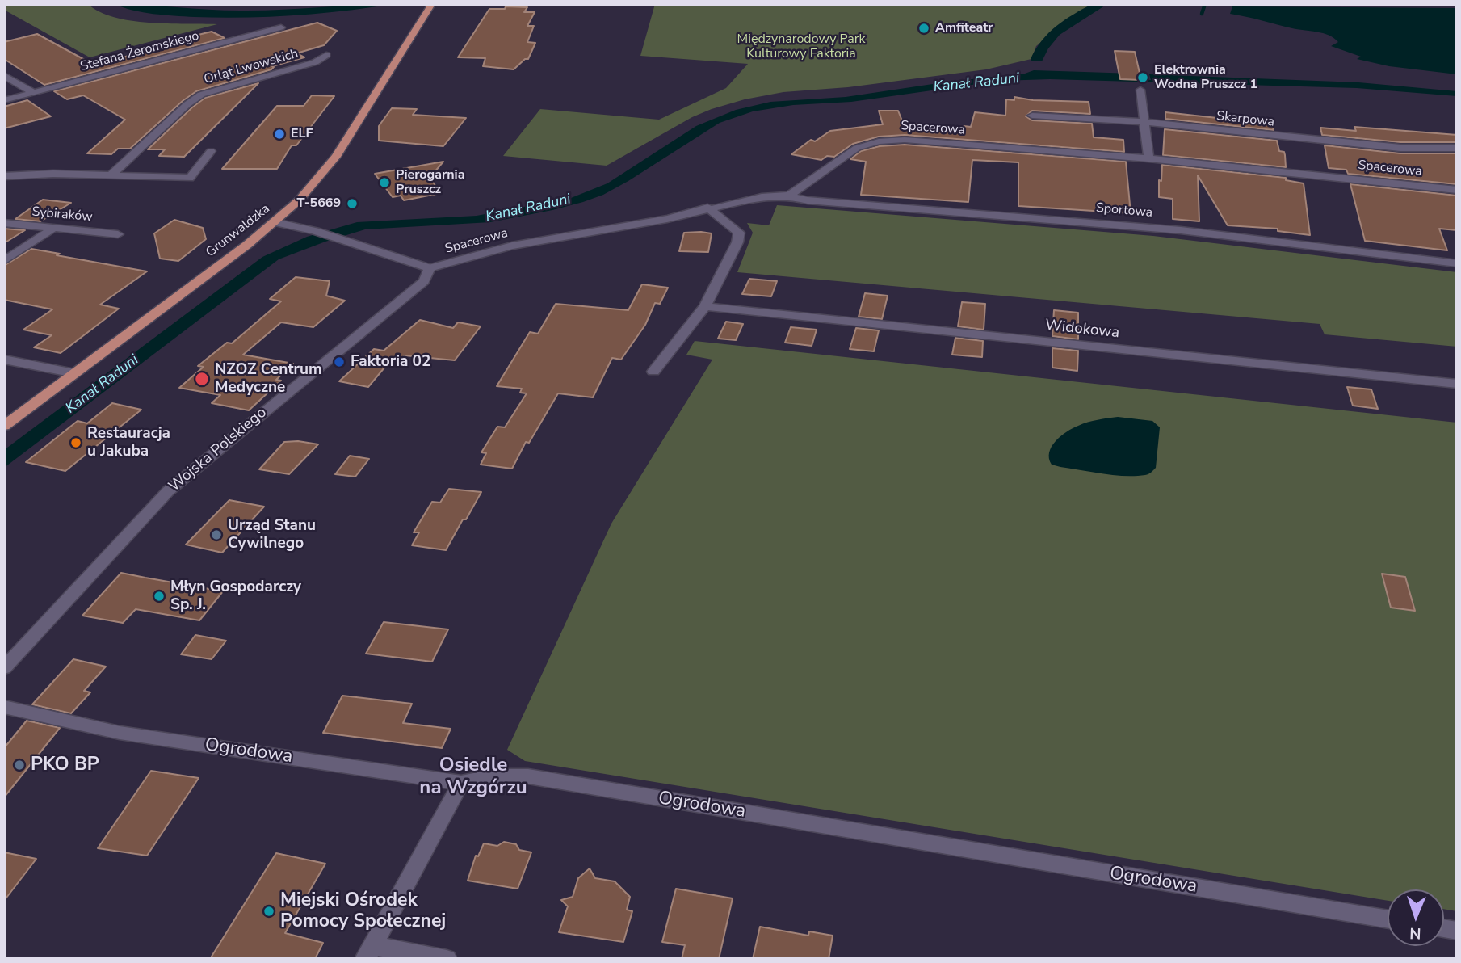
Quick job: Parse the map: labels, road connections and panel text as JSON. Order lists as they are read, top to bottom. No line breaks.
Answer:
{"streets":{"main road":["Grunwaldzka"],"street":["Stefana Żeromskiego","Orląt Lwowskich","Skarpowa","Spacerowa","Sportowa","Sybiraków","Widokowa","Wojska Polskiego","Ogrodowa"]},"crossings":[["Spacerowa","Sportowa"],["Spacerowa","Wojska Polskiego"]],"districts":["Osiedle na Wzgórzu"],"water":["Kanał Raduni"],"parks":["Międzynarodowy Park Kulturowy Faktoria"],"places":["Amfiteatr","Elektrownia Wodna Pruszcz 1","ELF","Pierogarnia Pruszcz","T-5669","Faktoria 02","NZOZ Centrum Medyczne","Restauracja u Jakuba","Urząd Stanu Cywilnego","Młyn Gospodarczy Sp. J.","PKO BP","Miejski Ośrodek Pomocy Społecznej"],"north":"bottom"}
